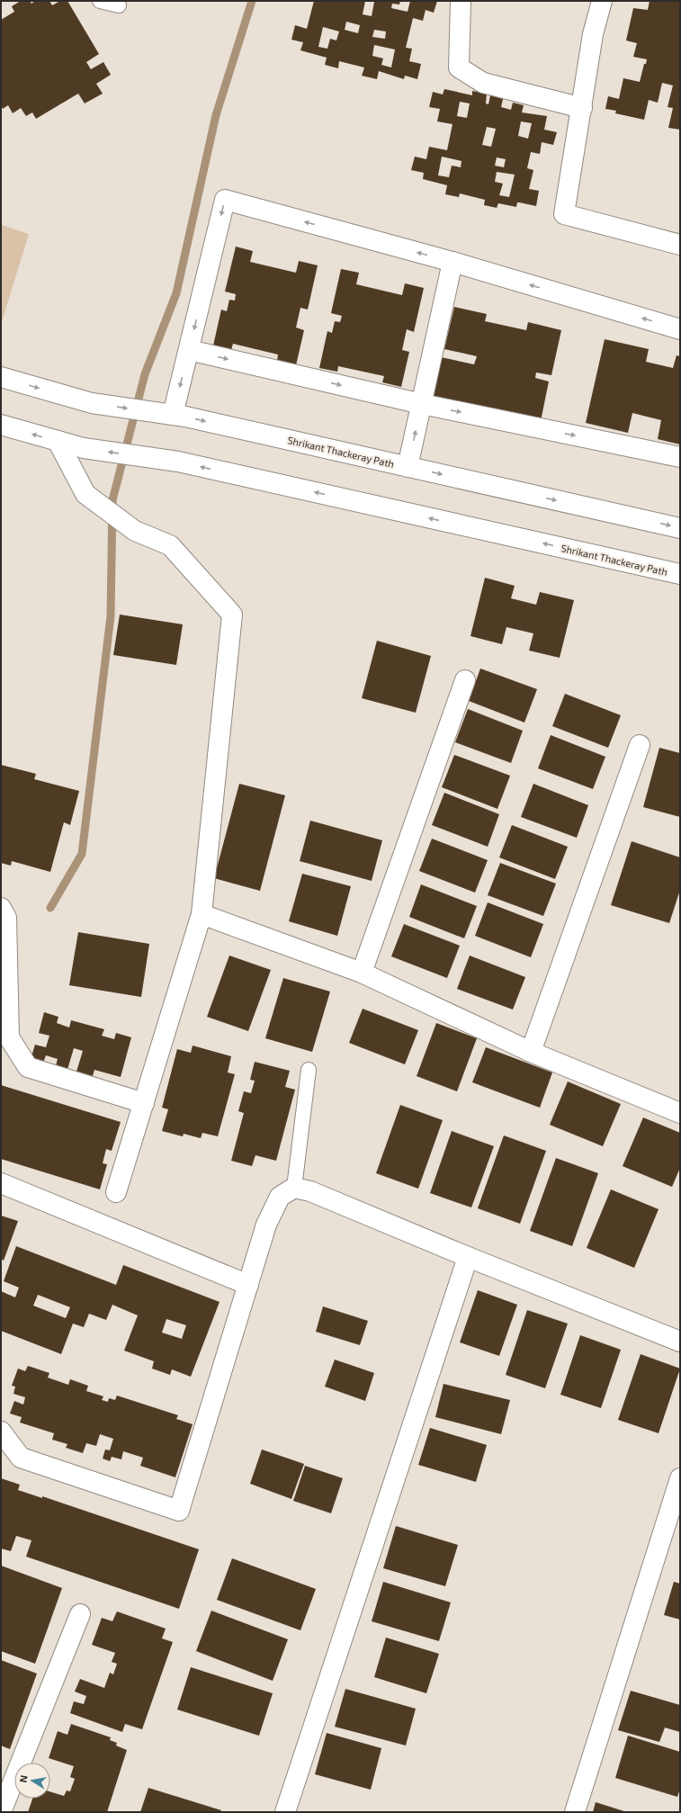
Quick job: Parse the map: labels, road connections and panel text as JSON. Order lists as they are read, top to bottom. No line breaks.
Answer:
{"streets":{"street":["Shrikant Thackeray Path"]},"north":"left"}
